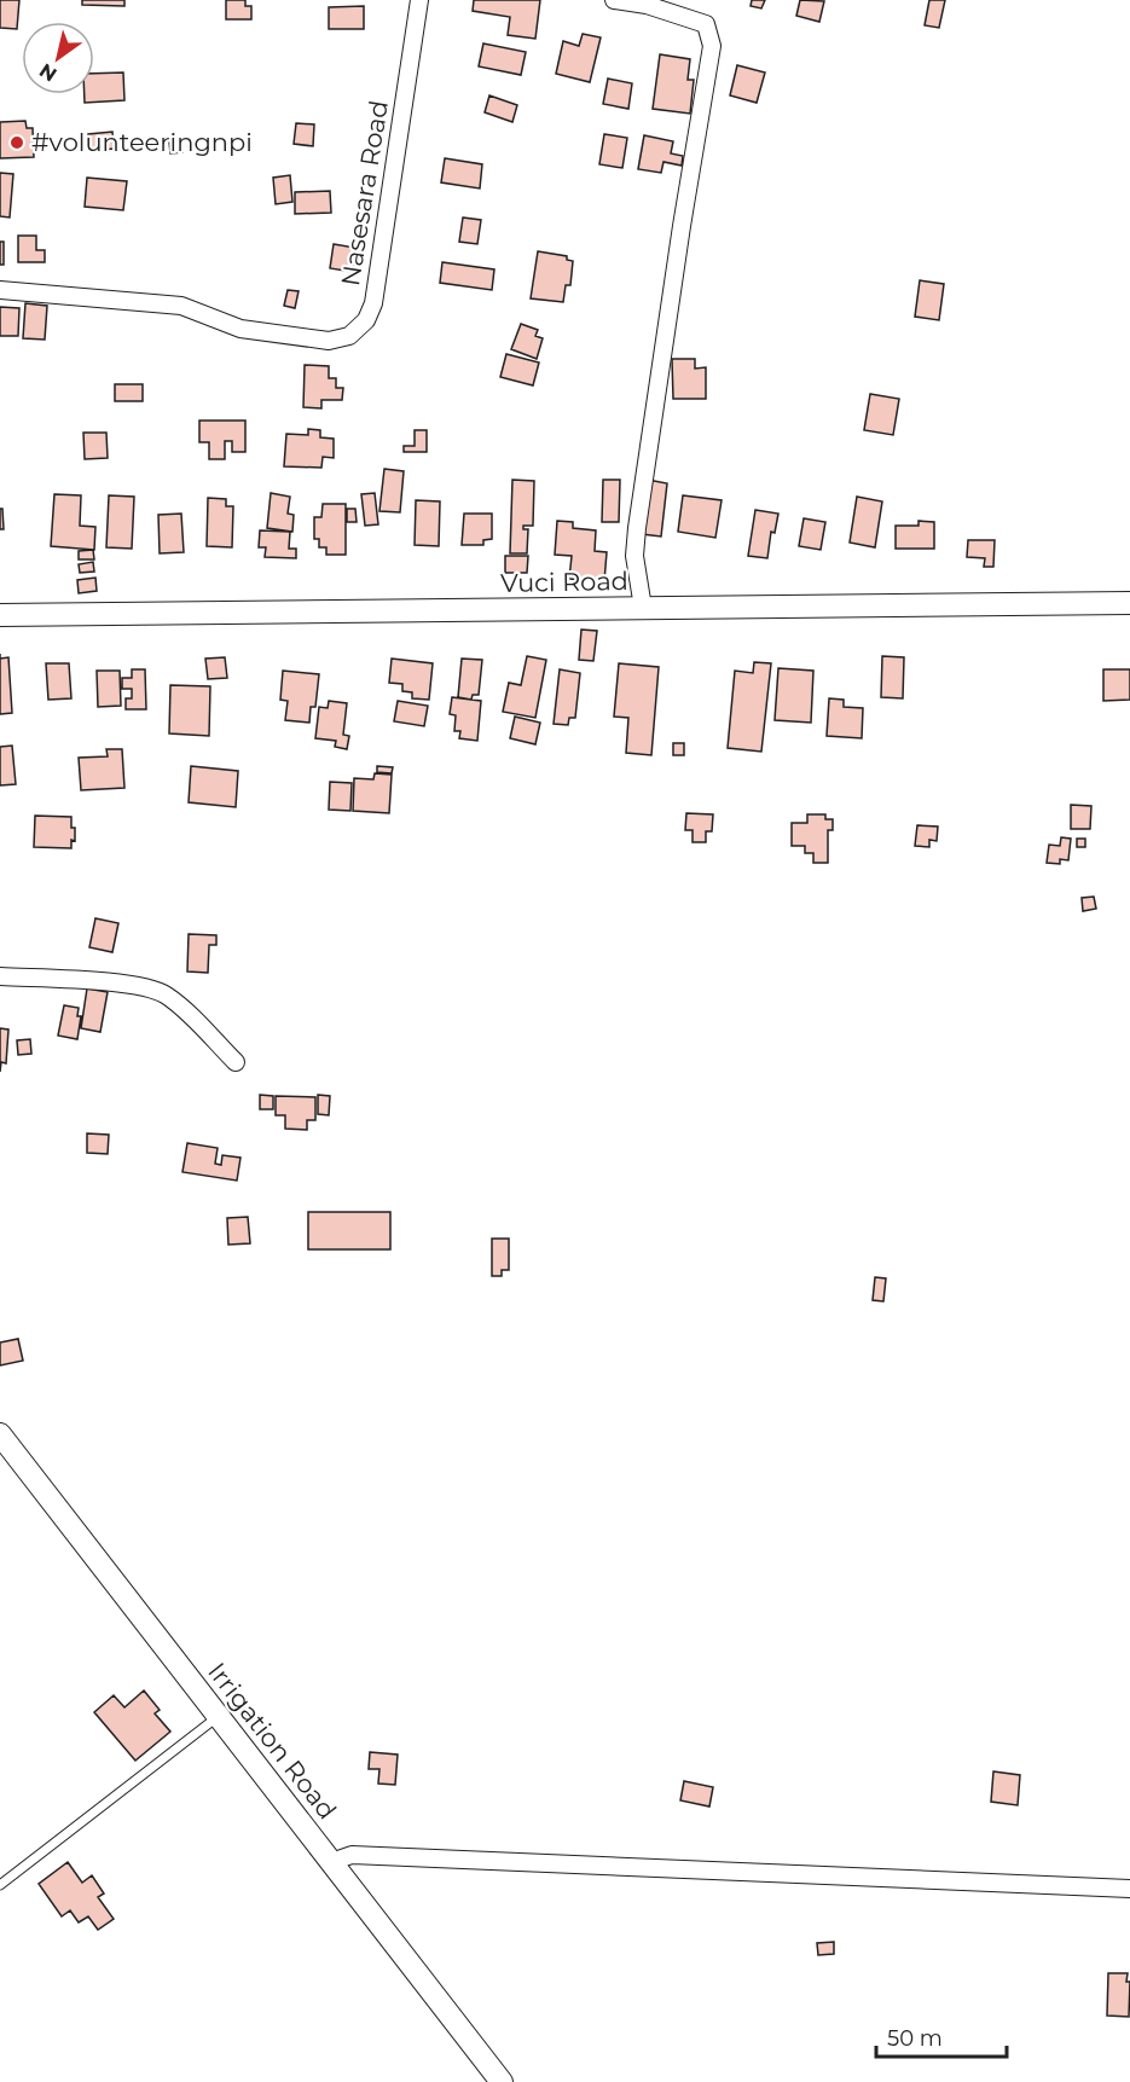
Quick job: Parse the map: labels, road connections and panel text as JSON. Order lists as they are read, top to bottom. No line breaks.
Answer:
{"streets":{"main road":["Vuci Road","Irrigation Road"],"street":["Nasesara Road"]},"places":["#volunteeringnpi"],"scale_bar":"50 m","north":"bottom left"}
